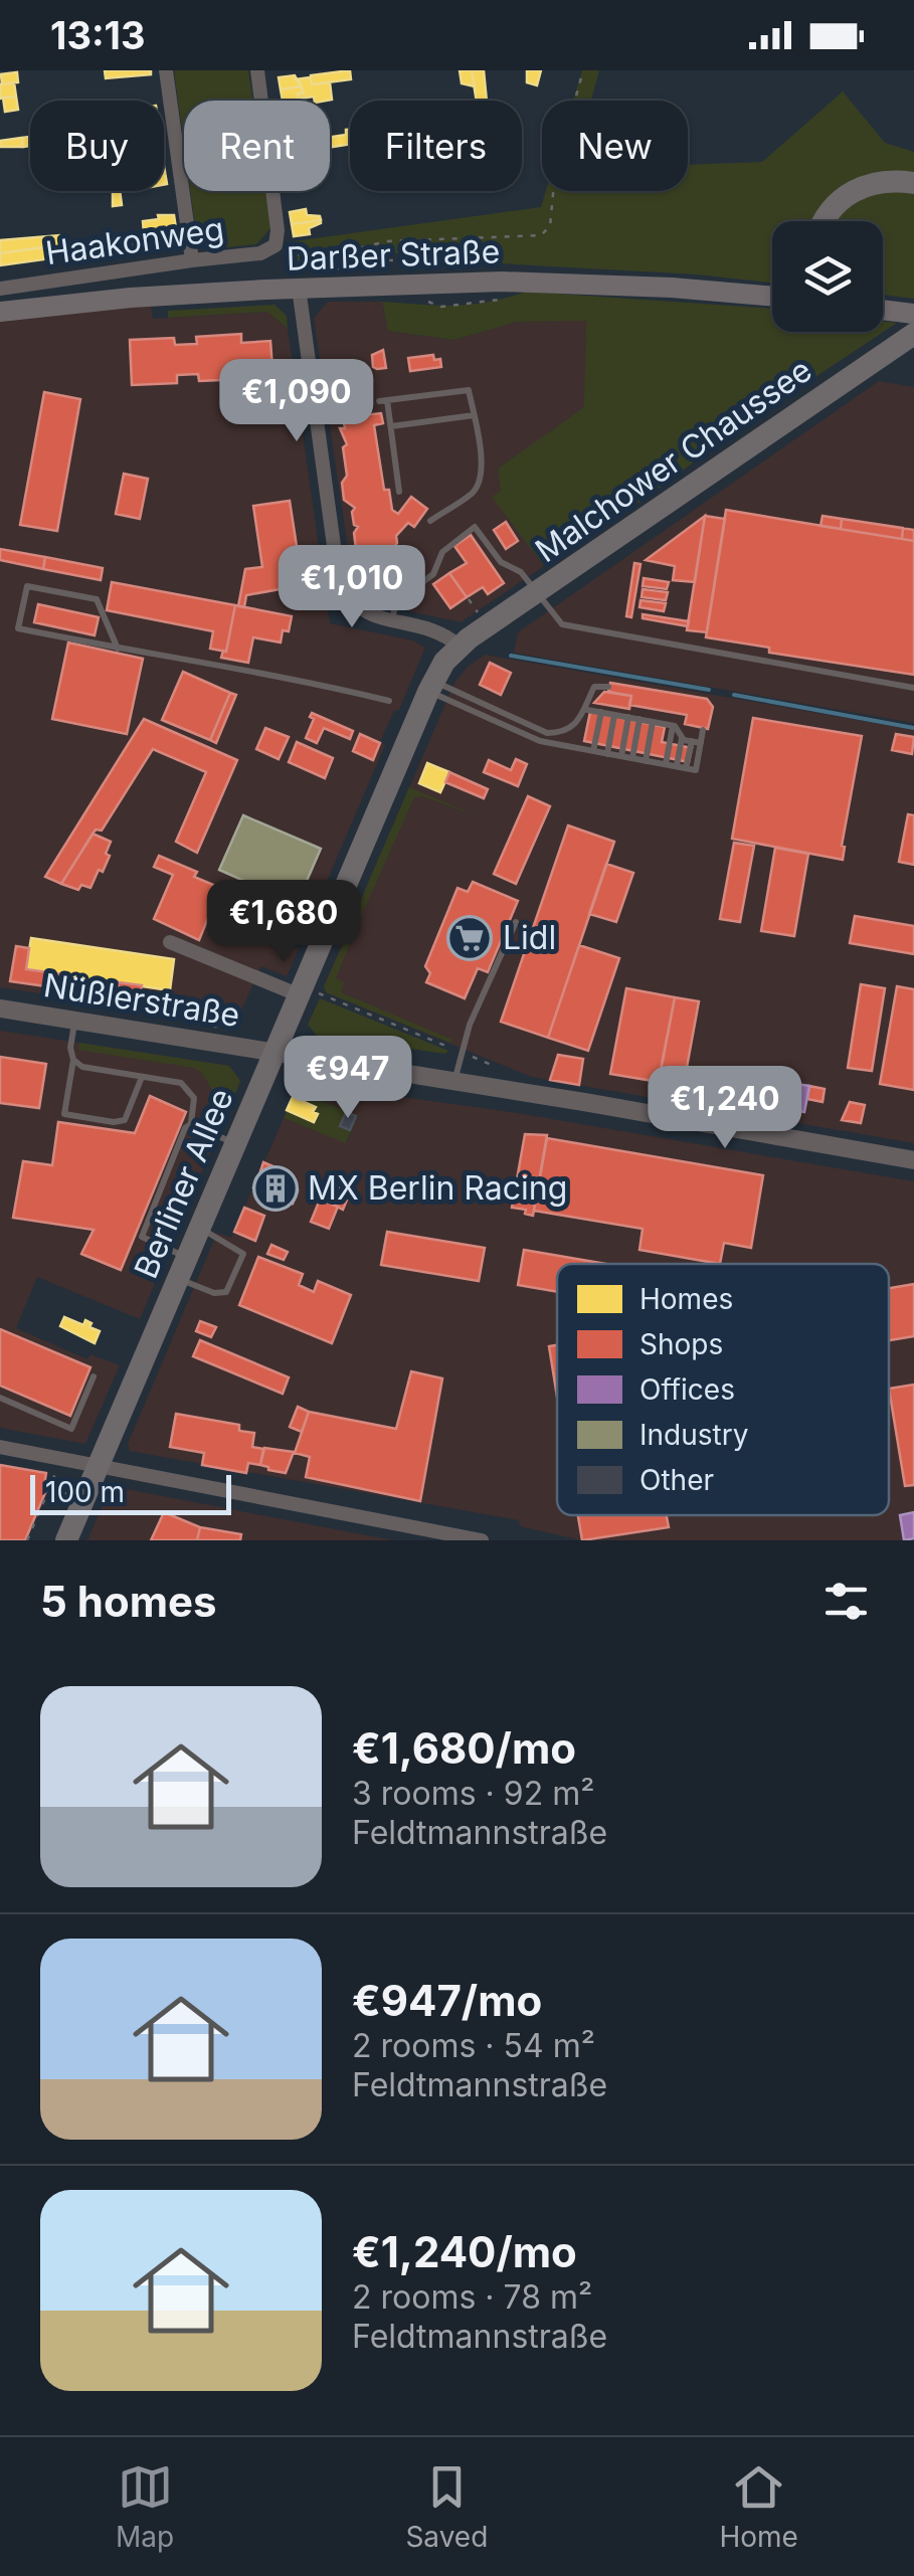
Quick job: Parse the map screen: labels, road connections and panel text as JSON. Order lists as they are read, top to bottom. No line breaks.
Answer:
{"streets":{"main road":["Darßer Straße","Malchower Chaussee","Berliner Allee"],"street":["Haakonweg","Nüßlerstraße"]},"crossings":[["Malchower Chaussee","Berliner Allee"],["Nüßlerstraße","Berliner Allee"]],"places":{"supermarket":["Lidl"],"building":["MX Berlin Racing"]},"legend":["Homes","Shops","Offices","Industry","Other"],"scale_bar":"100 m","page":{"status":"13:13","chip":["Buy","Rent","Filters","New"],"price":["€1,090","€1,010","€1,680","€947","€1,240"],"scale":"100 m","heading":"5 homes","list":[{"name":"€1,680/mo","note":"3 rooms · 92 m² · Feldtmannstraße"},{"name":"€947/mo","note":"2 rooms · 54 m² · Feldtmannstraße"},{"name":"€1,240/mo","note":"2 rooms · 78 m² · Feldtmannstraße"}],"tabs":["Map","Saved","Home"]}}
